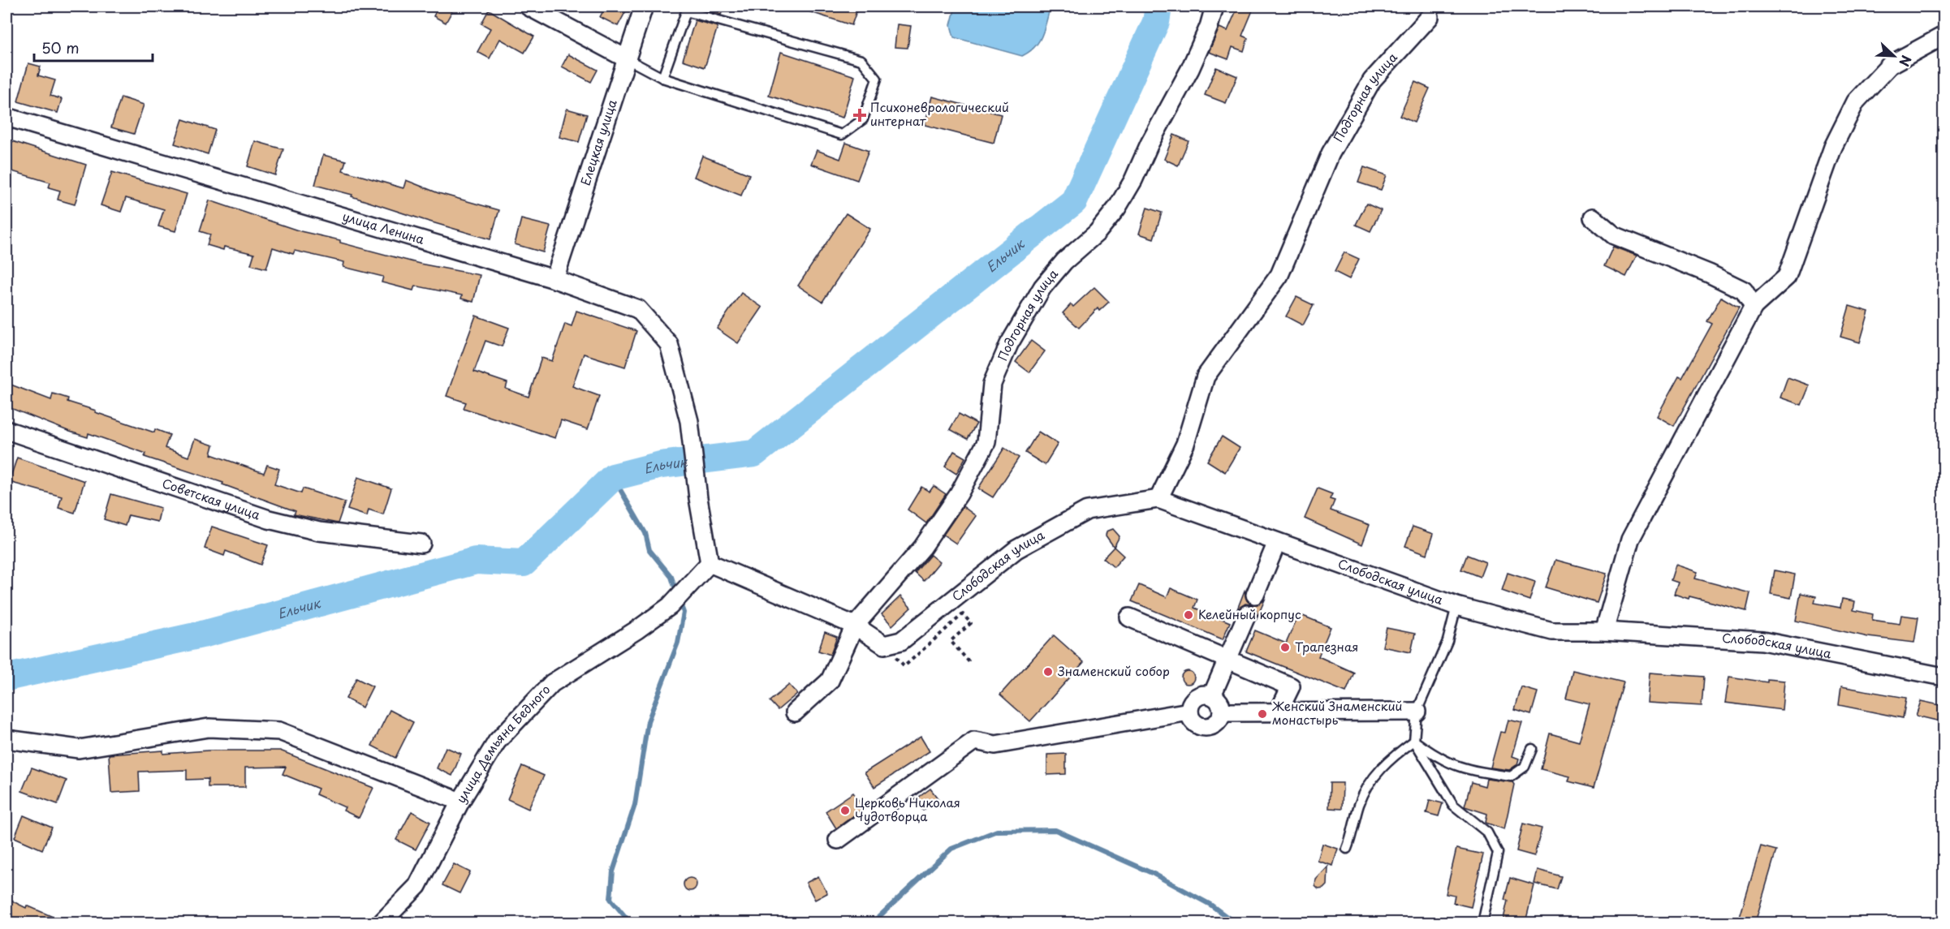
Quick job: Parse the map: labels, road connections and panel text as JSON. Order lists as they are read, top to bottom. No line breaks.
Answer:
{"streets":{"street":["Подгорная улица","Елецкая улица","улица Ленина","Советская улица","Слободская улица","улица Демьяна Бедного"]},"crossings":[["Подгорная улица","Слободская улица"],["Елецкая улица","улица Ленина"],["улица Ленина","улица Демьяна Бедного"]],"water":["Ельчик"],"places":{"health":["Психоневрологический интернат"],"other":["Келейный корпус","Трапезная","Знаменский собор","Женский Знаменский монастырь","Церковь Николая Чудотворца"]},"scale_bar":"50 m","north":"bottom right"}
